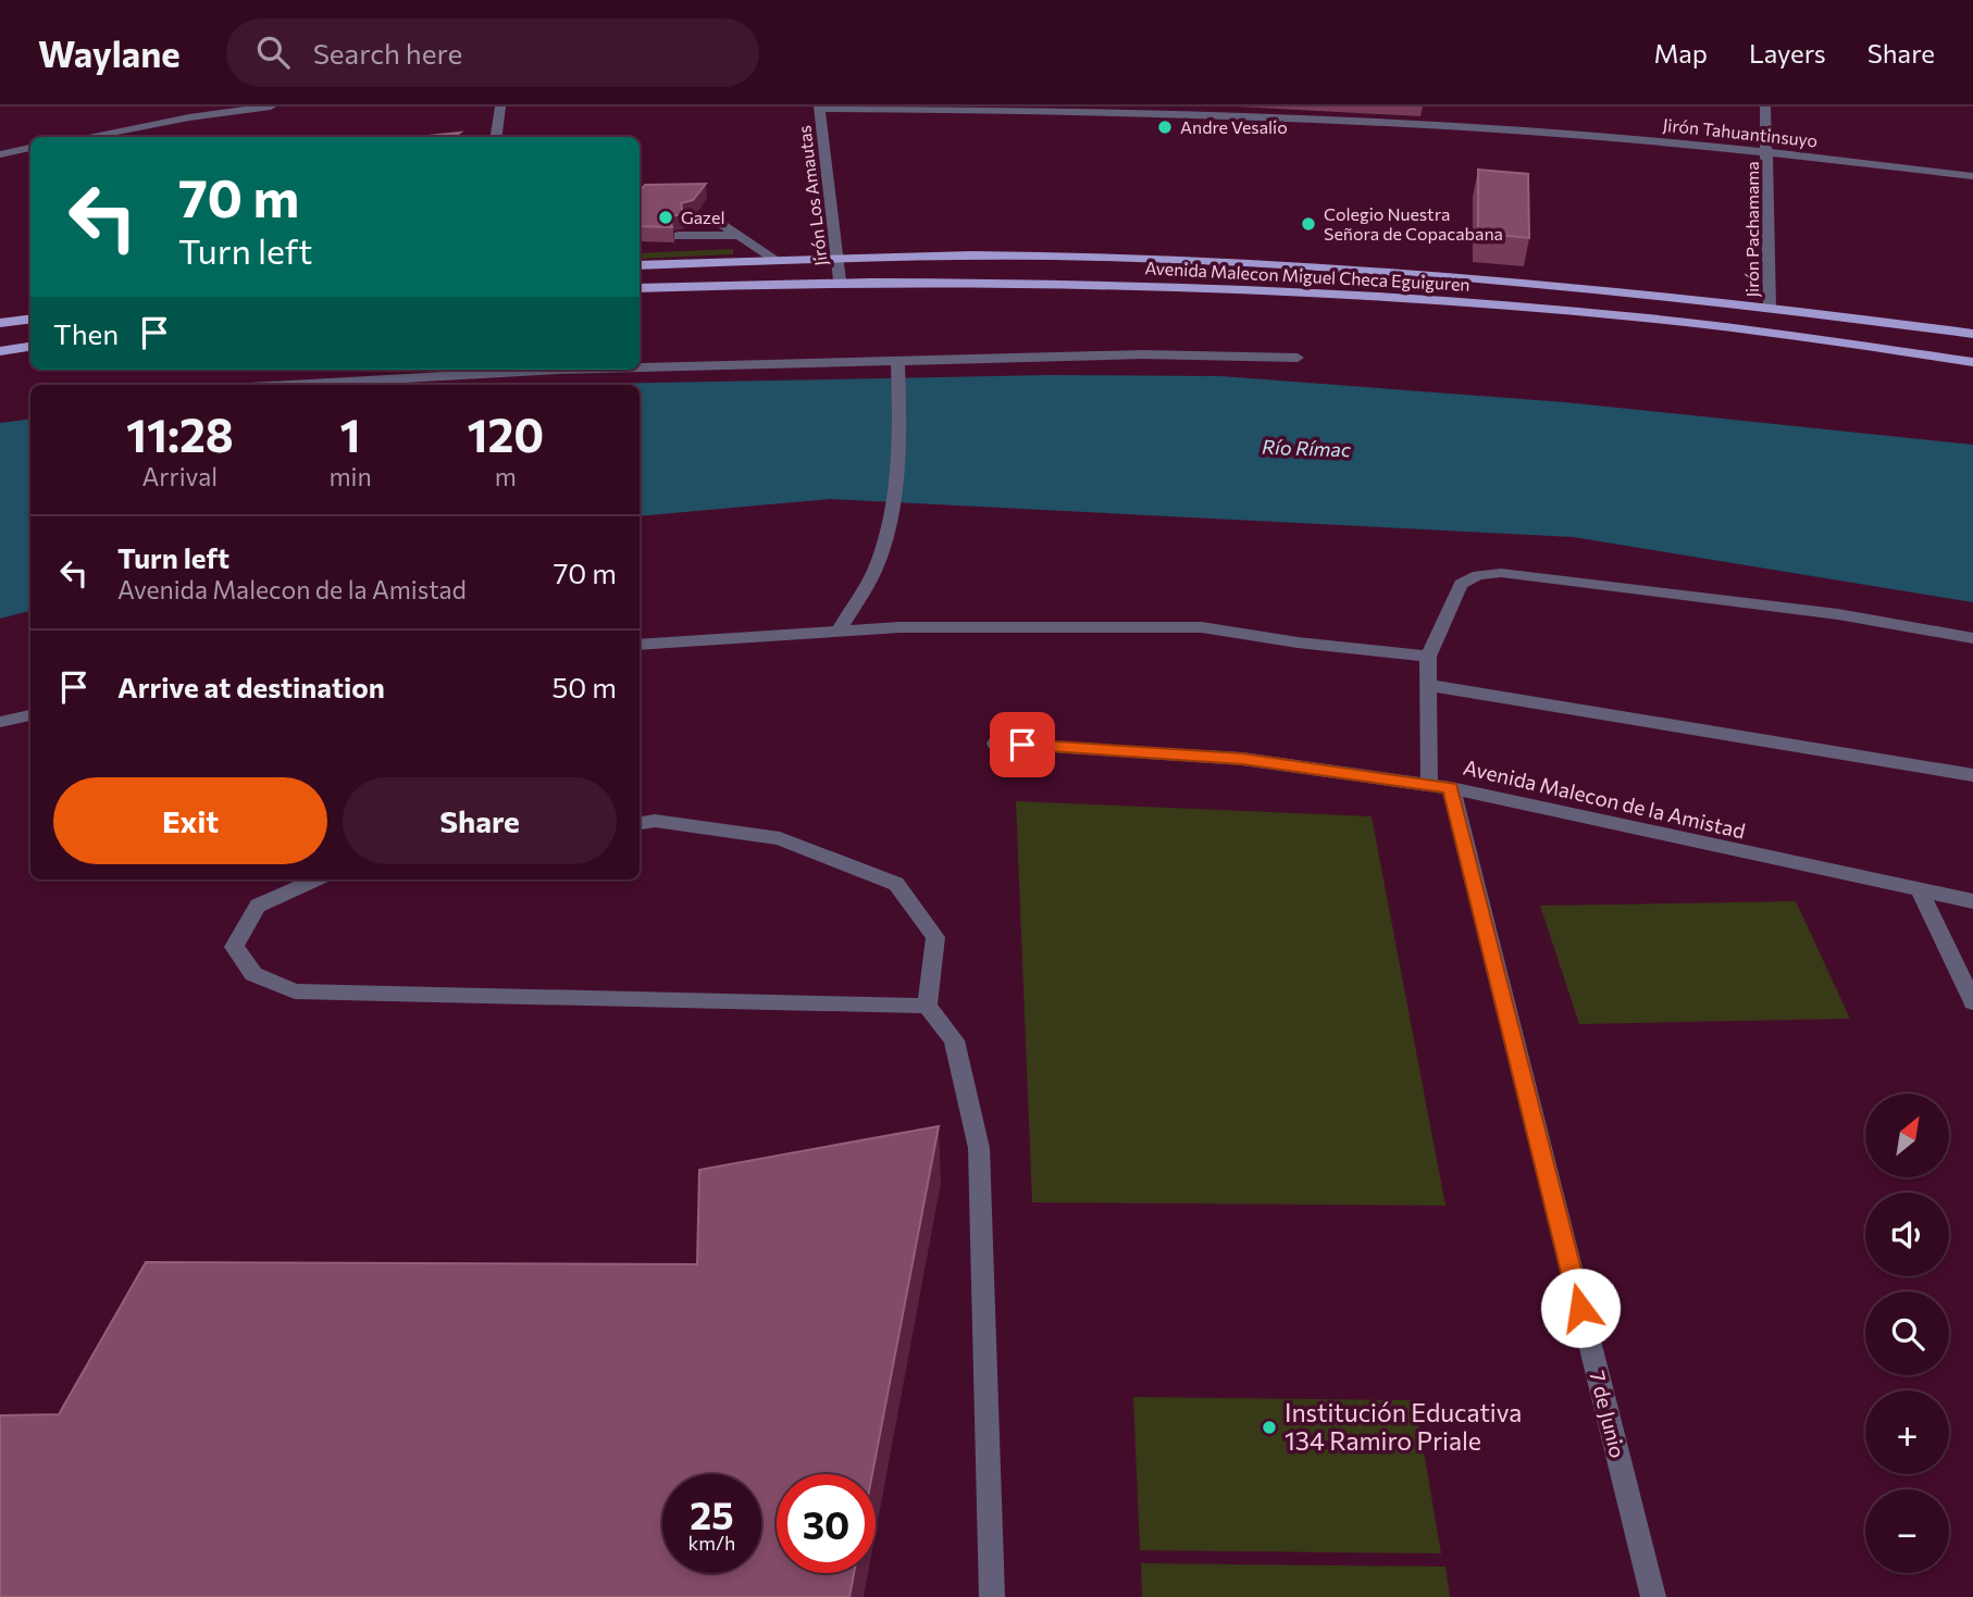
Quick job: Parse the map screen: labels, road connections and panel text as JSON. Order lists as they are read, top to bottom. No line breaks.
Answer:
{"streets":{"main road":["Avenida Malecon Miguel Checa Eguiguren"],"street":["Jirón Tahuantinsuyo","Jirón Los Amautas","Jirón Pachamama","Avenida Malecon de la Amistad","7 de Junio"]},"crossings":[["Jirón Tahuantinsuyo","Jirón Los Amautas"],["Jirón Tahuantinsuyo","Jirón Pachamama"],["Jirón Los Amautas","Avenida Malecon Miguel Checa Eguiguren"],["Jirón Pachamama","Avenida Malecon Miguel Checa Eguiguren"],["Avenida Malecon de la Amistad","7 de Junio"]],"water":["Río Rímac"],"places":["Andre Vesalio","Gazel","Colegio Nuestra Señora de Copacabana","Institución Educativa 134 Ramiro Priale"],"north":"top right","page":{"header":"Waylane","search":"Search here","nav":["Map","Layers","Share"],"turn":["70 m","Turn left"],"then":"Then","eta":["11:28","Arrival","1","min","120","m"],"list":[{"name":"Turn left","note":"Avenida Malecon de la Amistad","value":"70 m"},{"name":"Arrive at destination","value":"50 m"}],"buttons":["Exit","Share"],"map_buttons":["+","−"],"speed":"25 km/h","limit":"30"}}
